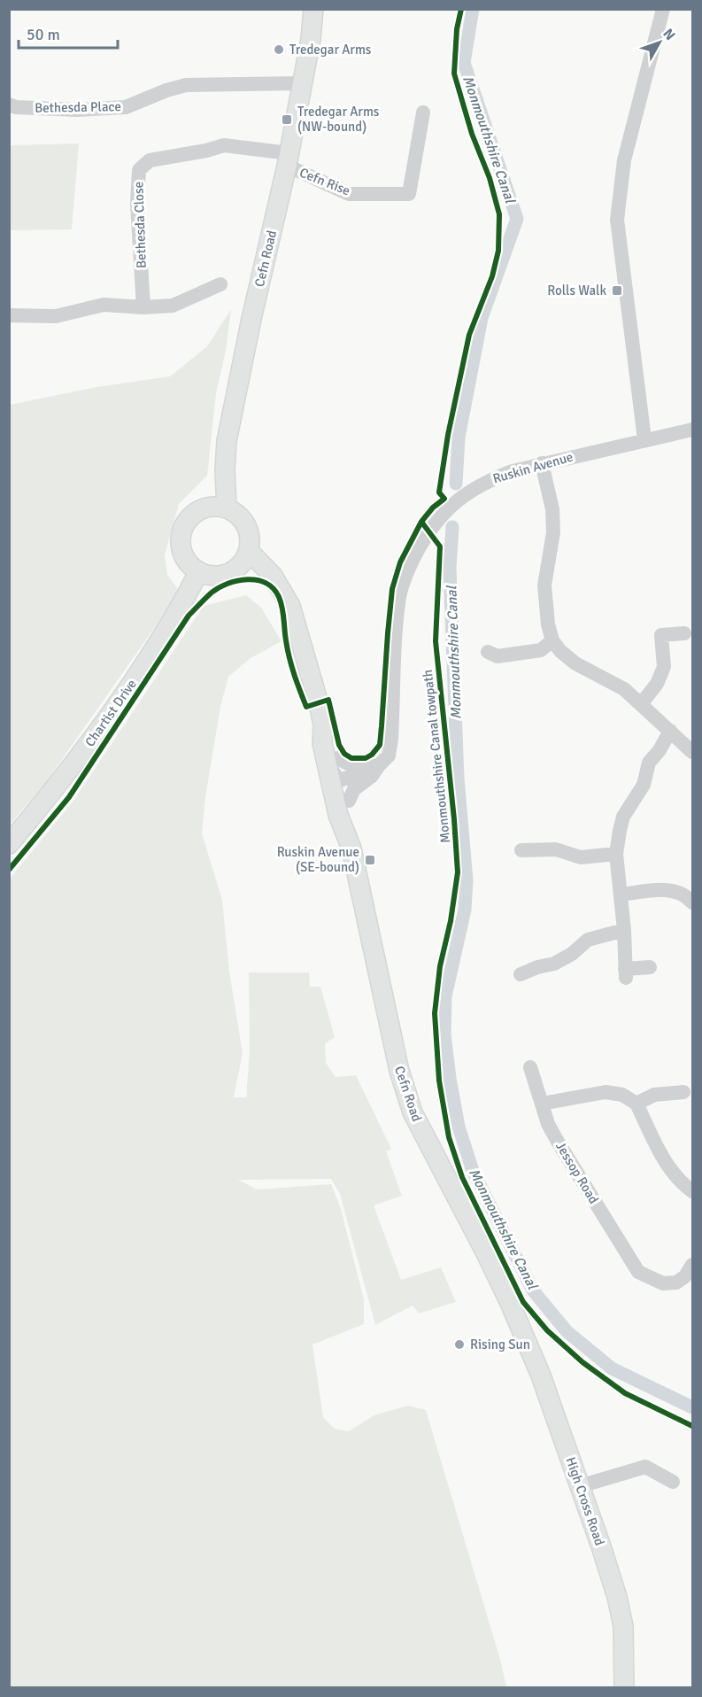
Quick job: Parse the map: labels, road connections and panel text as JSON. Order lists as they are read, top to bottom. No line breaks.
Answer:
{"streets":{"main road":["Cefn Road","Chartist Drive","High Cross Road"],"street":["Bethesda Place","Cefn Rise","Bethesda Close","Ruskin Avenue","Jessop Road"],"cycle path":["Monmouthshire Canal towpath"]},"crossings":[["Bethesda Place","Cefn Road"],["Cefn Rise","Bethesda Close"],["Cefn Rise","Cefn Road"],["Bethesda Close","Cefn Road"],["Cefn Road","Ruskin Avenue"],["Cefn Road","Chartist Drive"],["Cefn Road","High Cross Road"]],"water":["Monmouthshire Canal"],"places":{"other":["Tredegar Arms","Rising Sun"],"transit":["Tredegar Arms (NW-bound)","Rolls Walk","Ruskin Avenue (SE-bound)"]},"scale_bar":"50 m","north":"top right"}
